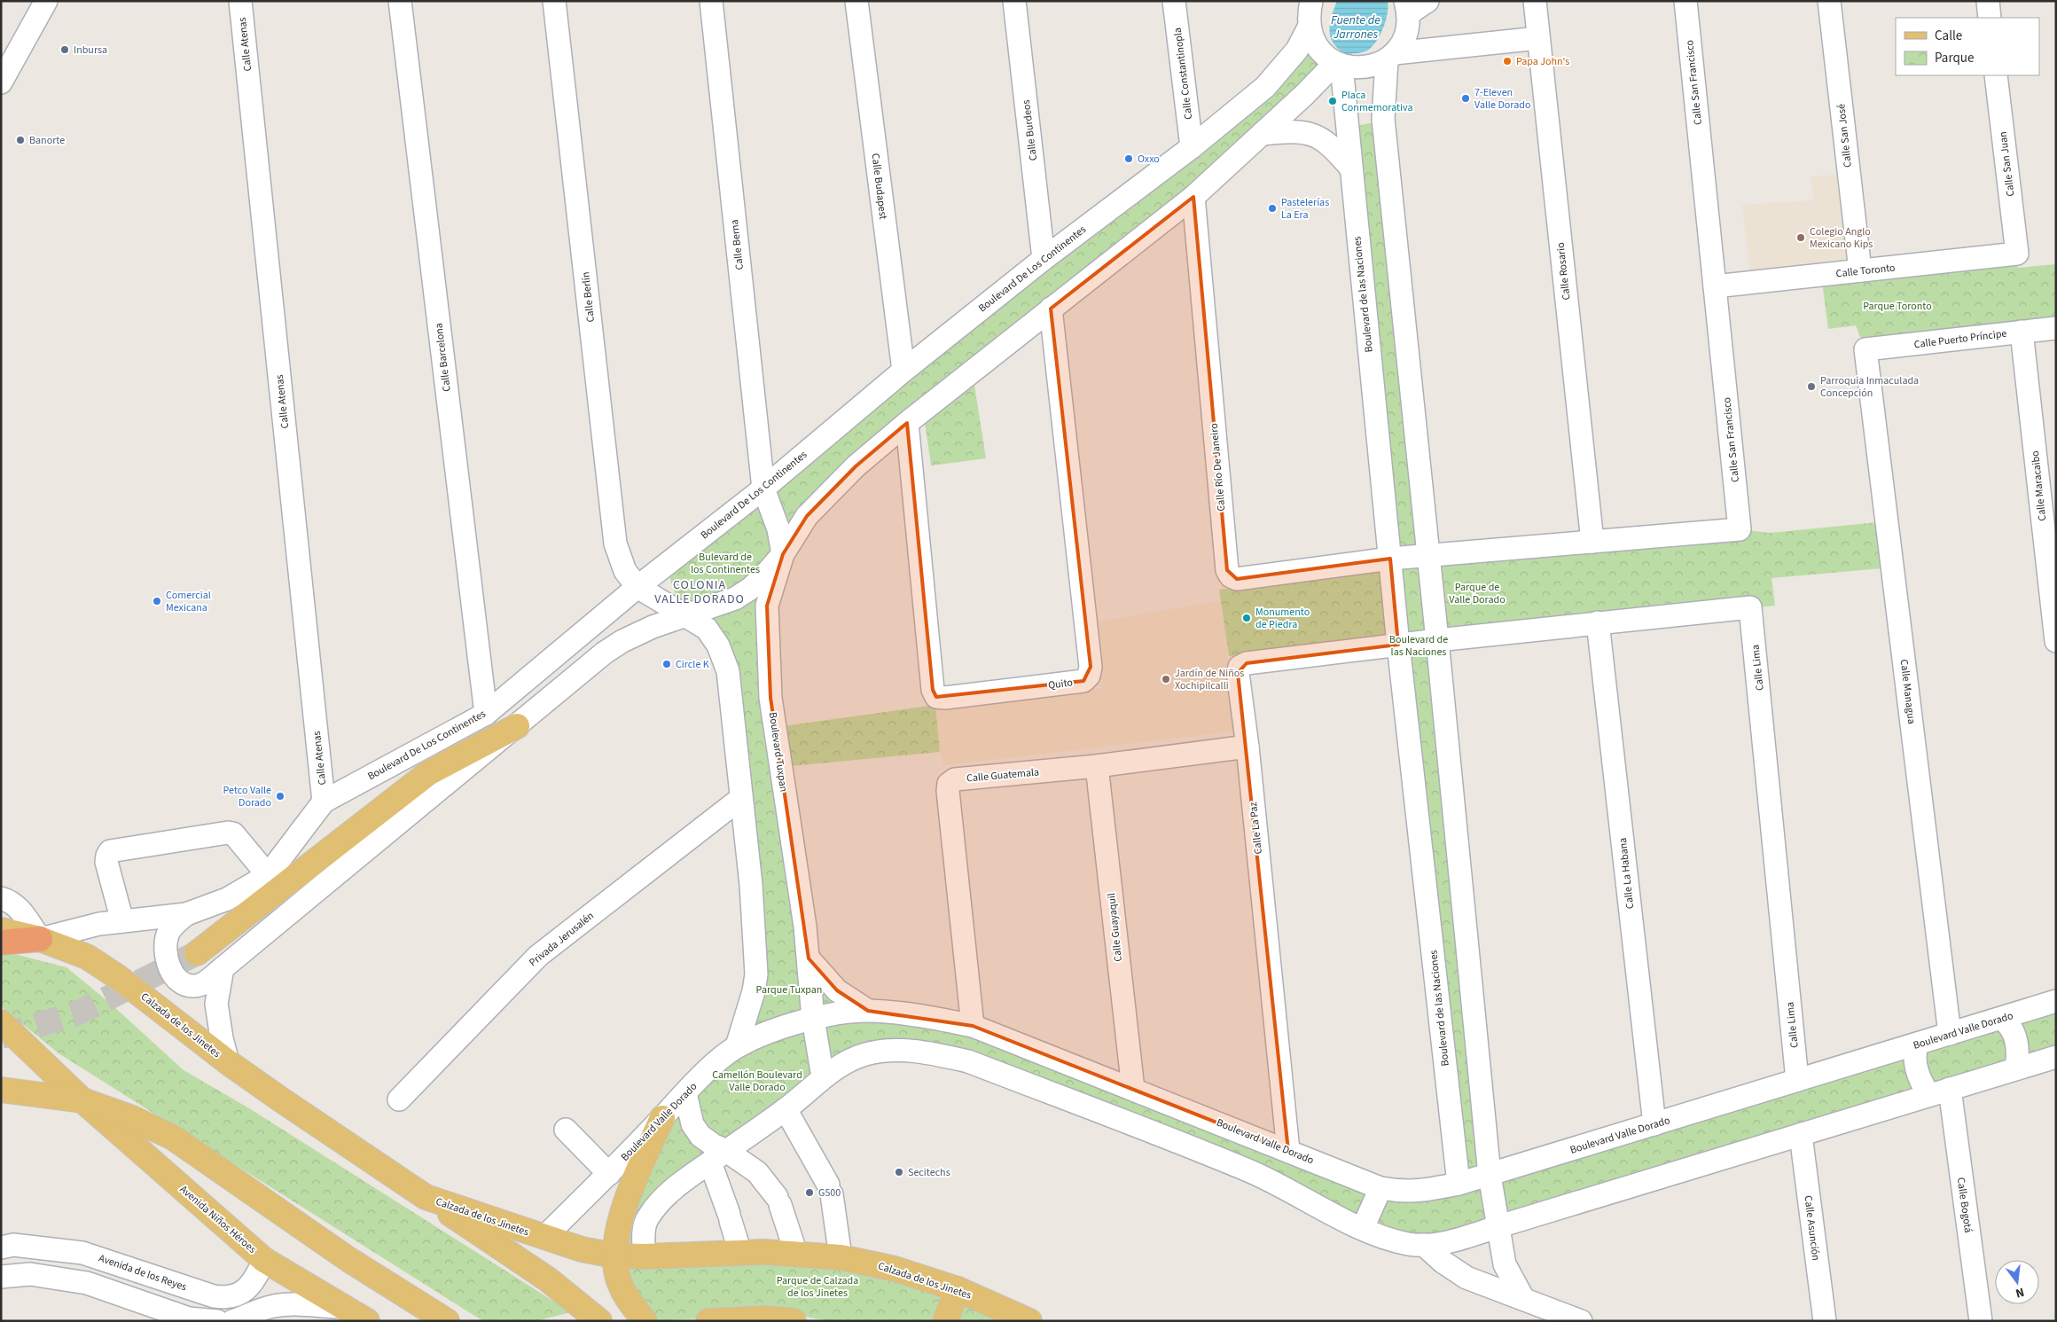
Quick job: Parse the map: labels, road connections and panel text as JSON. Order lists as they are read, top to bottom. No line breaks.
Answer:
{"streets":{"main road":["Calzada de los Jinetes","Avenida Niños Héroes"],"street":["Calle Atenas","Calle Constantinopla","Calle San Francisco","Calle Burdeos","Calle San José","Calle San Juan","Calle Budapest","Calle Berna","Boulevard De Los Continentes","Calle Toronto","Calle Rosario","Boulevard de las Naciones","Calle Berlín","Calle Puerto Príncipe","Calle Barcelona","Calle Río De Janeiro","Calle Maracaibo","Calle Lima","Quito","Calle Managua","Boulevard Tuxpan","Calle Guatemala","Calle La Paz","Calle La Habana","Calle Guayaquil","Privada Jerusalén","Boulevard Valle Dorado","Calle Bogotá","Calle Asunción","Avenida de los Reyes"]},"crossings":[["Calle Atenas","Boulevard De Los Continentes"],["Calle Constantinopla","Boulevard De Los Continentes"],["Calle San Francisco","Calle Toronto"],["Calle San Francisco","Calle Rosario"],["Calle San Francisco","Boulevard de las Naciones"],["Calle San Francisco","Calle Río De Janeiro"],["Calle Burdeos","Boulevard De Los Continentes"],["Calle San José","Calle Toronto"],["Calle San Juan","Calle Toronto"],["Calle Budapest","Boulevard De Los Continentes"],["Calle Berna","Boulevard De Los Continentes"],["Calle Berna","Boulevard Tuxpan"],["Boulevard De Los Continentes","Calle Berlín"],["Boulevard De Los Continentes","Calle Barcelona"],["Boulevard De Los Continentes","Boulevard Tuxpan"],["Boulevard De Los Continentes","Calzada de los Jinetes"],["Boulevard de las Naciones","Calle Río De Janeiro"],["Boulevard de las Naciones","Calle Lima"],["Boulevard de las Naciones","Calle La Paz"],["Boulevard de las Naciones","Boulevard Valle Dorado"],["Calle Puerto Príncipe","Calle Maracaibo"],["Calle Puerto Príncipe","Calle Managua"],["Calle Lima","Calle La Paz"],["Calle Lima","Calle La Habana"],["Calle Lima","Boulevard Valle Dorado"],["Calle Managua","Boulevard Valle Dorado"],["Boulevard Tuxpan","Boulevard Valle Dorado"],["Calle Guatemala","Calle La Paz"],["Calle Guatemala","Calle Guayaquil"],["Calle Guatemala","Boulevard Valle Dorado"],["Calle La Paz","Boulevard Valle Dorado"],["Calle La Habana","Boulevard Valle Dorado"],["Calle Guayaquil","Boulevard Valle Dorado"],["Calzada de los Jinetes","Boulevard Valle Dorado"]],"districts":["COLONIA VALLE DORADO"],"water":["Fuente de Jarrones"],"parks":["Parque Toronto","Bulevard de los Continentes","Parque de Valle Dorado","Boulevard de las Naciones","Parque Tuxpan","Camellón Boulevard Valle Dorado","Parque de Calzada de los Jinetes"],"places":["Inbursa","Papa John's","7-Eleven Valle Dorado","Placa Conmemorativa","Banorte","Oxxo","Pastelerías La Era","Colegio Anglo Mexicano Kips","Parroquia Inmaculada Concepción","Comercial Mexicana","Monumento de Piedra","Circle K","Jardín de Niños Xochipilcalli","Petco Valle Dorado","Secitechs","G500"],"legend":["Calle","Parque"],"north":"bottom"}
